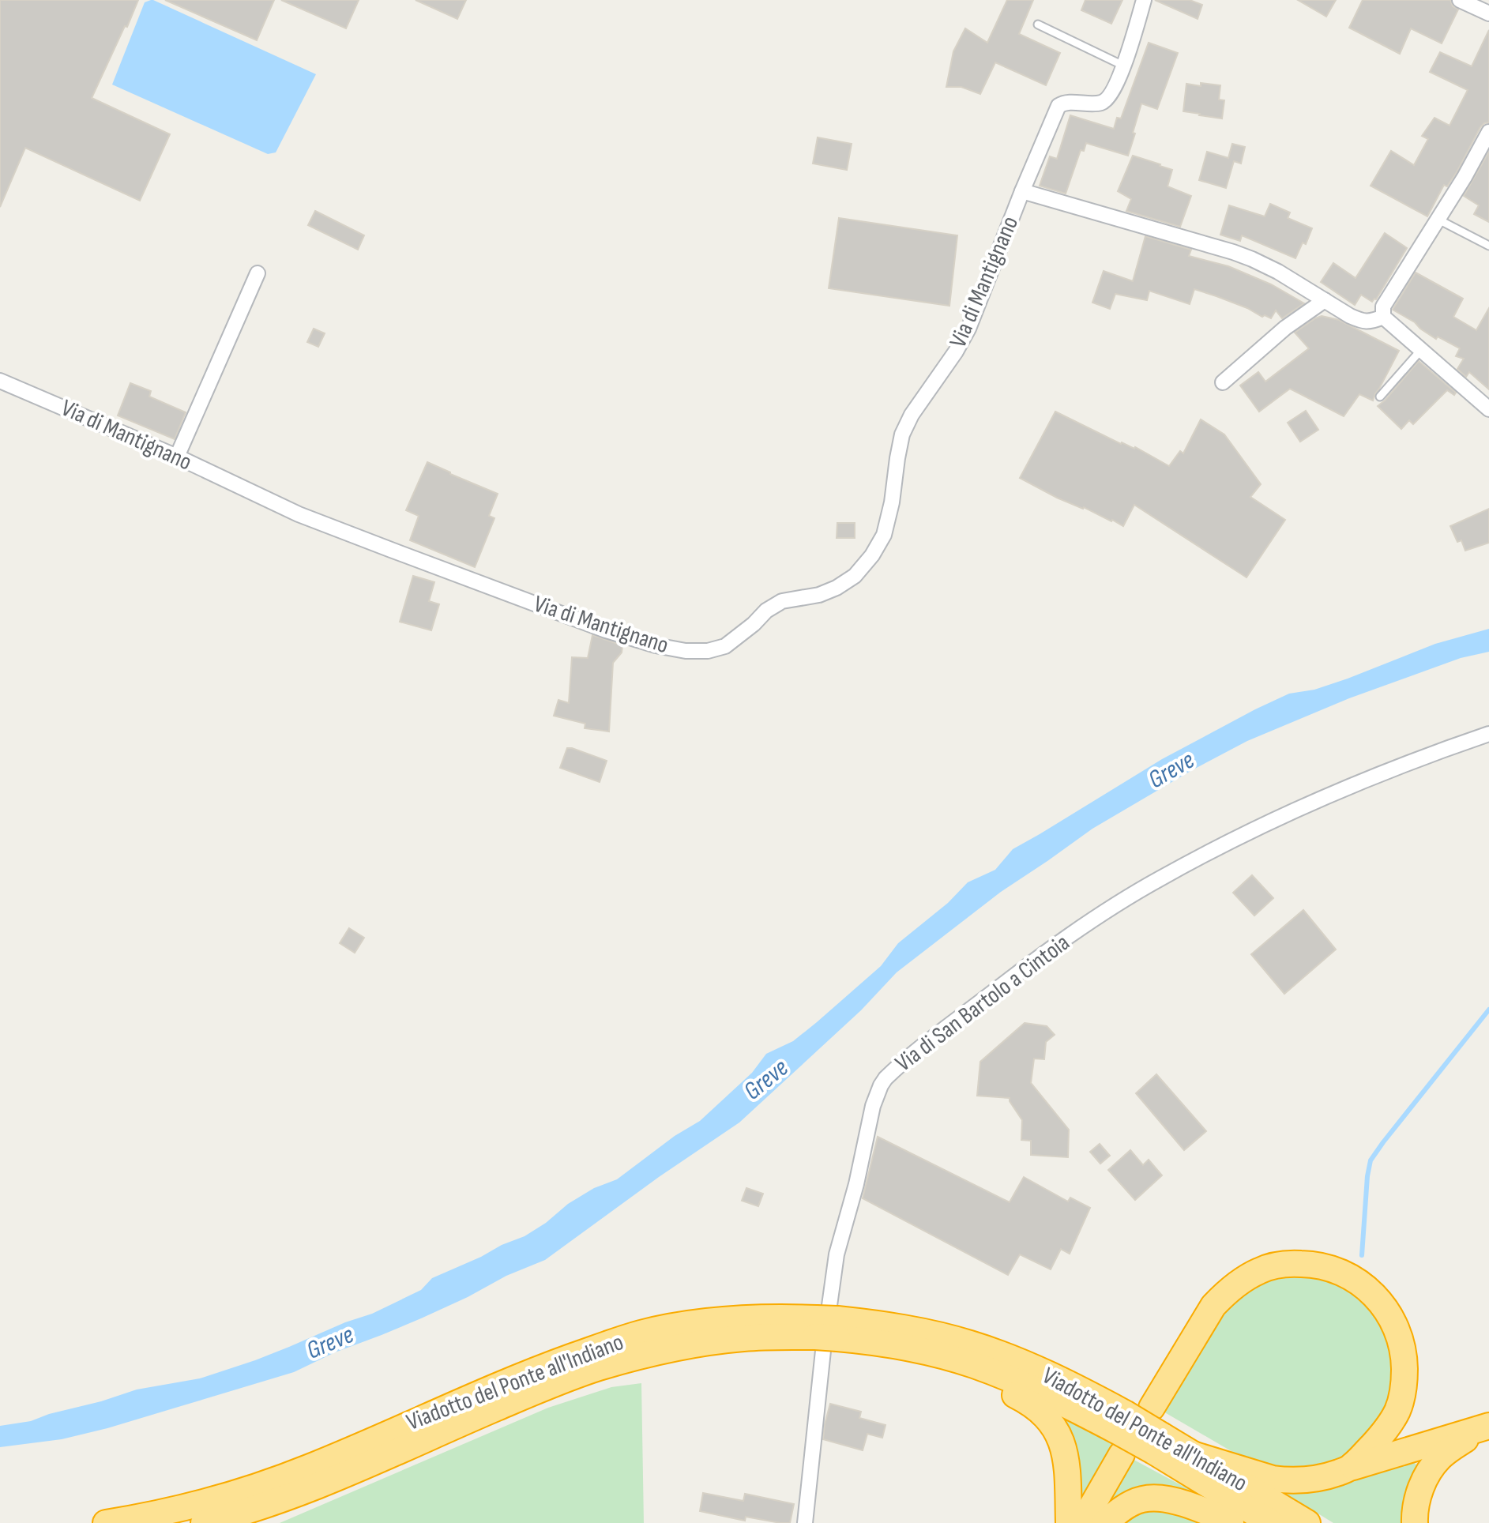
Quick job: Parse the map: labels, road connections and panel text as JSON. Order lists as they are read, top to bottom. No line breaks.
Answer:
{"streets":{"highway":["Viadotto del Ponte all'Indiano"],"street":["Via di Mantignano","Via di San Bartolo a Cintoia"]},"crossings":[["Via di San Bartolo a Cintoia","Viadotto del Ponte all'Indiano"]],"water":["Greve"]}
